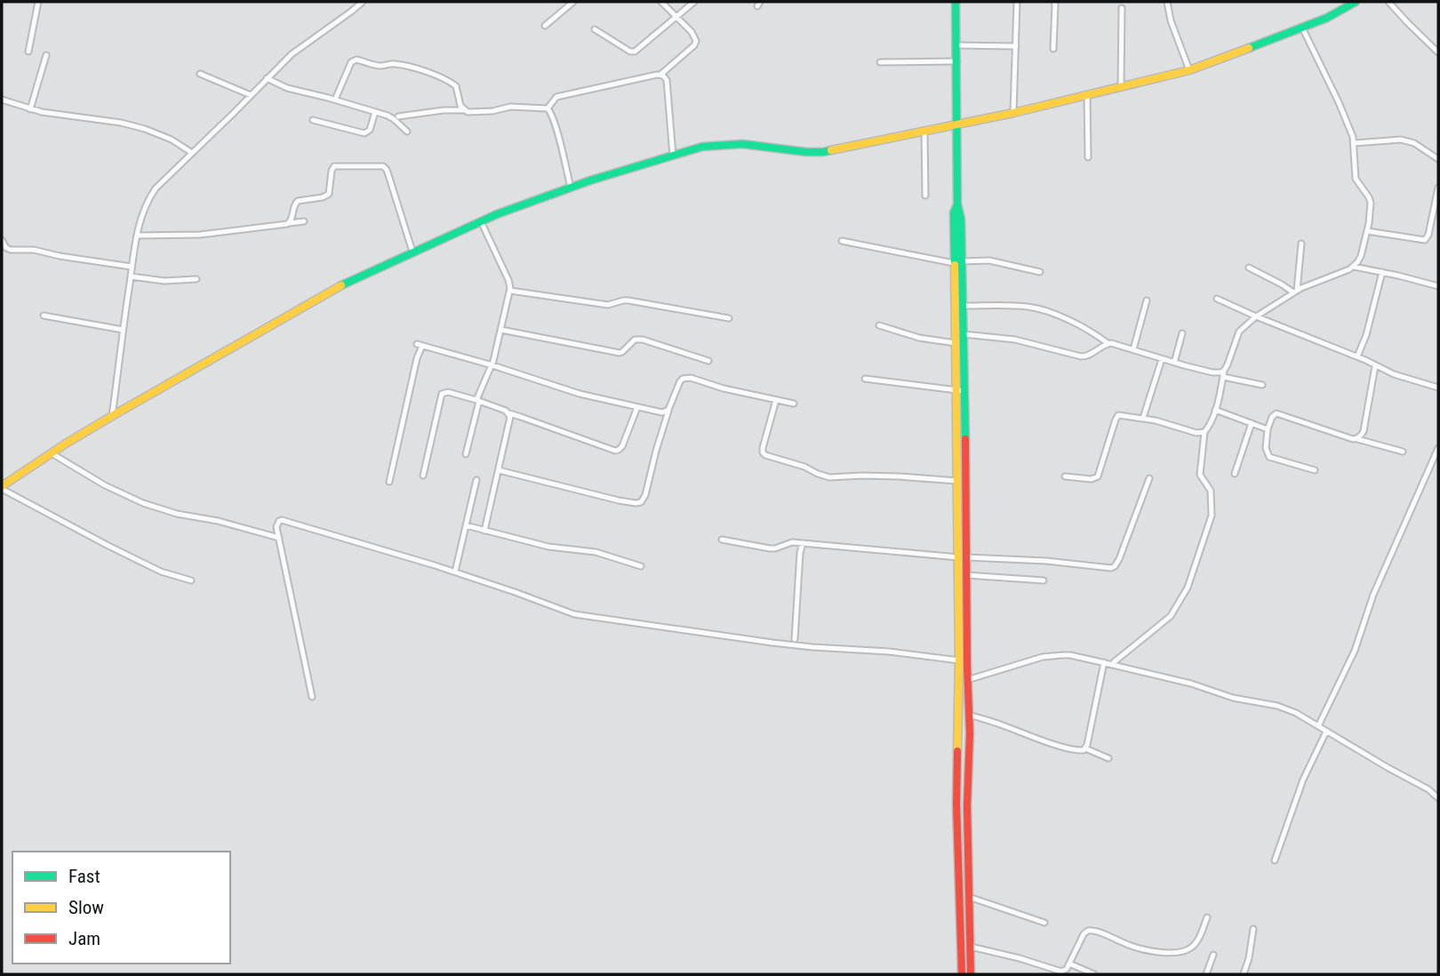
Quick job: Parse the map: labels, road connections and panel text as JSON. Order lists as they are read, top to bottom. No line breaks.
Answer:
{"legend":["Fast","Slow","Jam"]}
